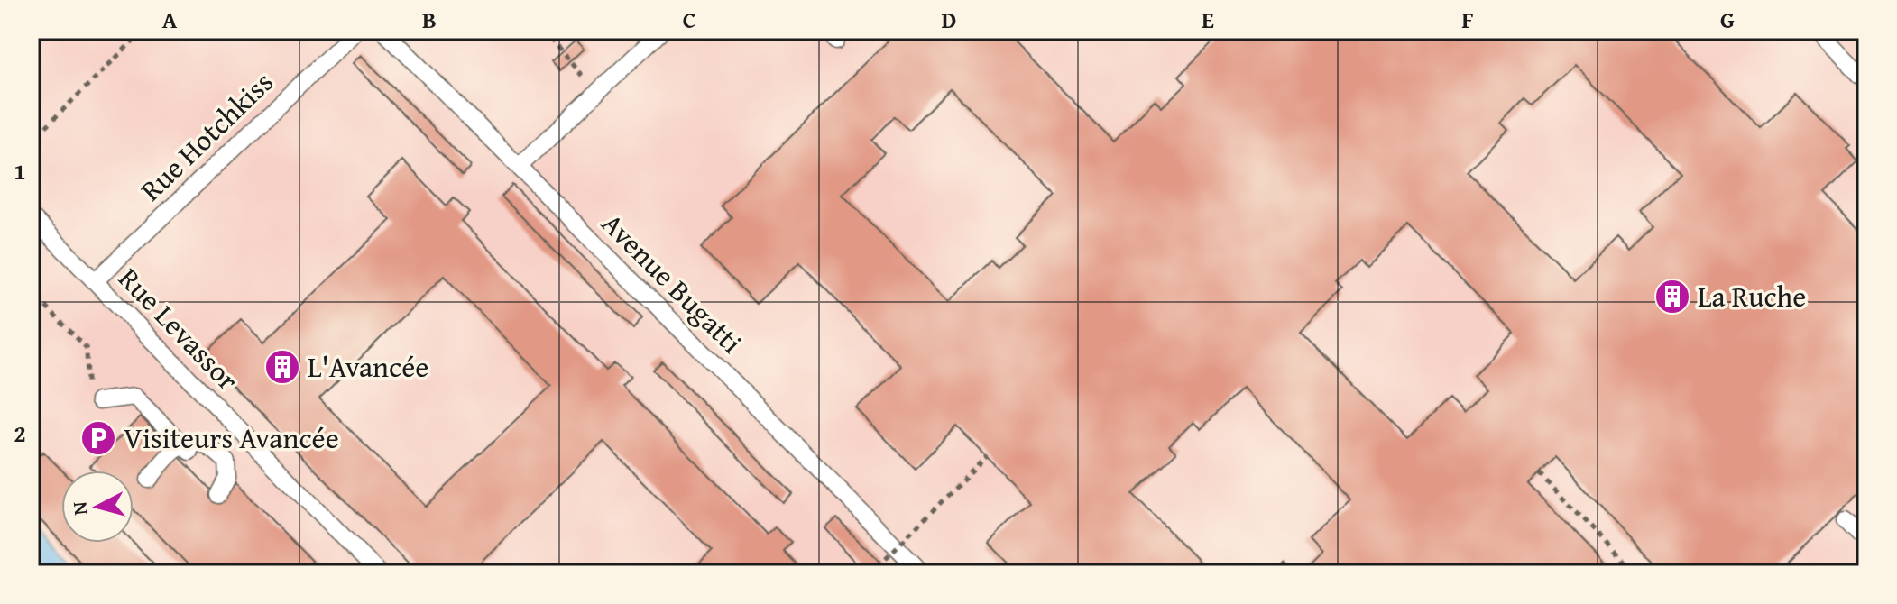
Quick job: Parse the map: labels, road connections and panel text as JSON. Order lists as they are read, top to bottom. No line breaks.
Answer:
{"streets":{"lane":["Rue Hotchkiss","Avenue Bugatti","Rue Levassor"]},"crossings":[["Rue Hotchkiss","Rue Levassor"]],"places":{"building":["La Ruche","L'Avancée"],"parking":["Visiteurs Avancée"]},"north":"left","grid":{"columns":["A","B","C","D","E","F","G"],"rows":["1","2"]}}
